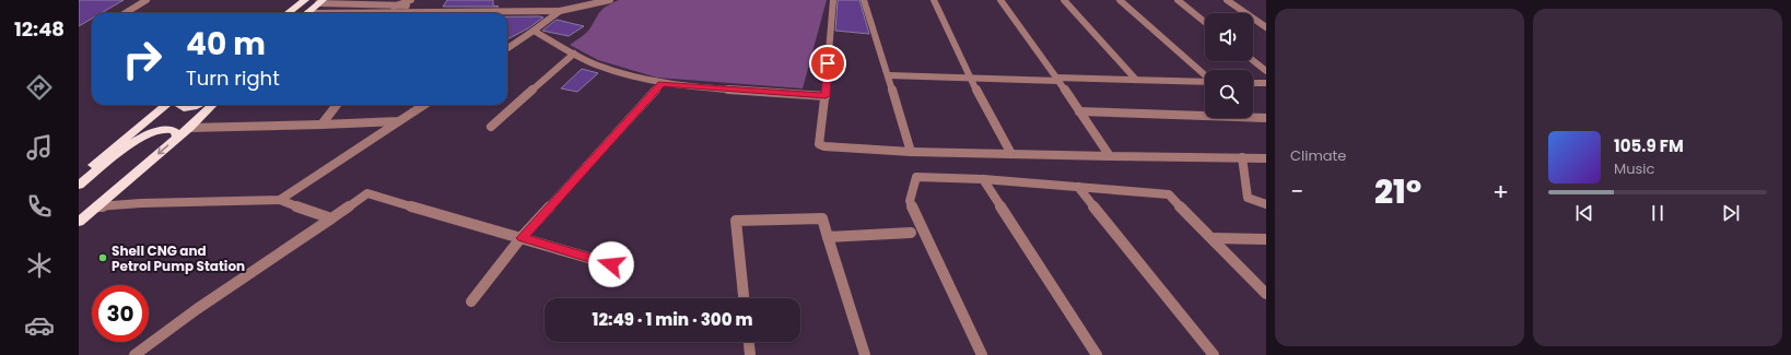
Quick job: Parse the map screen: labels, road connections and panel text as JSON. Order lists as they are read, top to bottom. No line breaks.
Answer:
{"places":["Shell CNG and Petrol Pump Station"],"page":{"tabs":"12:48","tile":"Climate","turn":["40 m","Turn right"],"song":["105.9 FM","Music"],"heat":["−","21°","+"],"limit":"30","trip":"12:49 · 1 min · 300 m"}}
